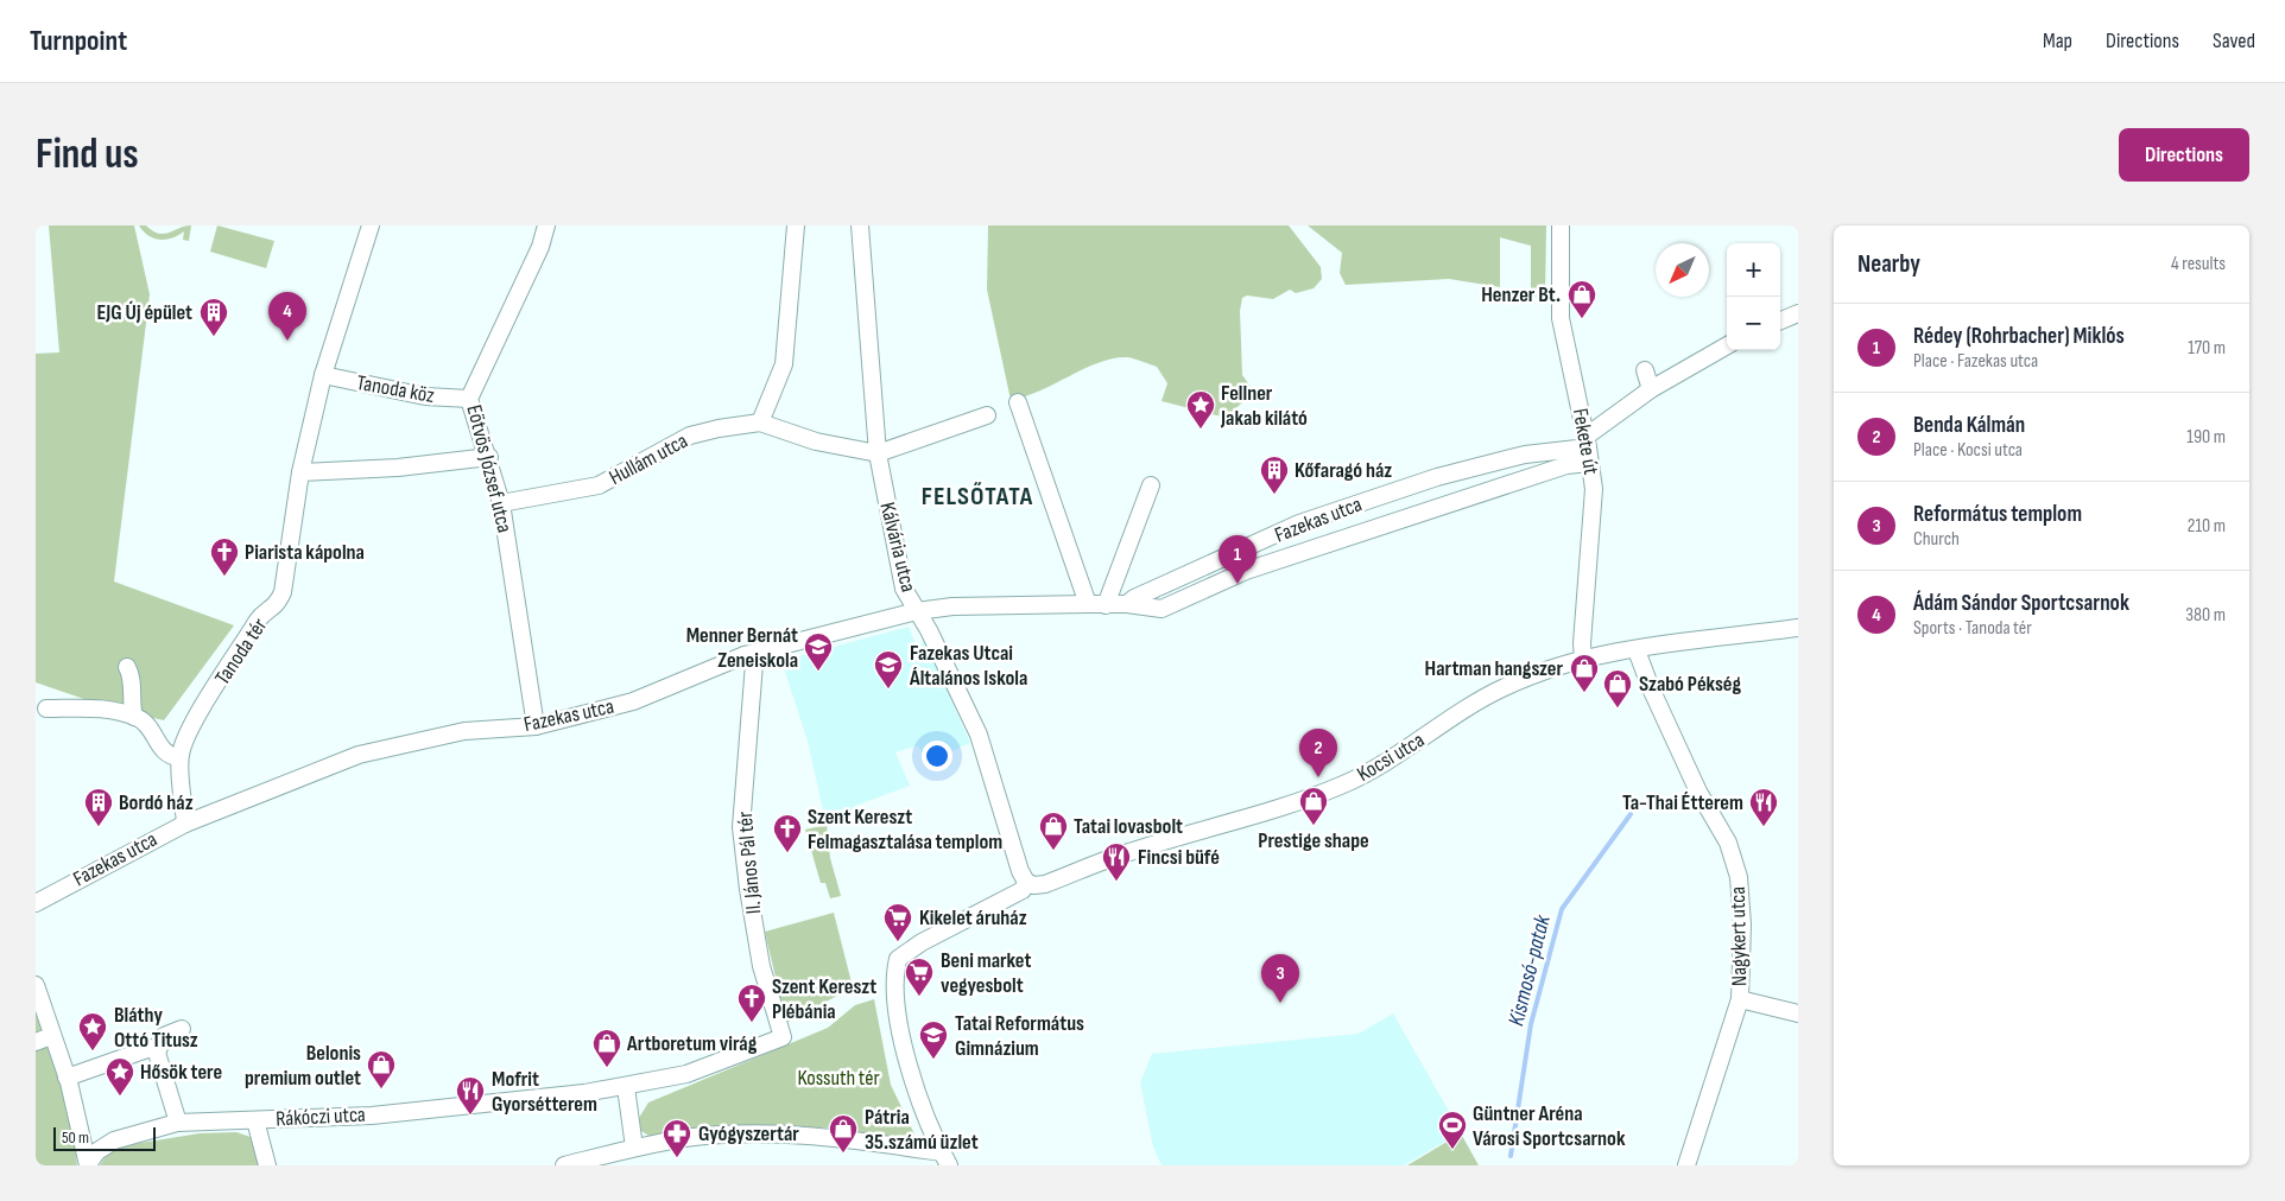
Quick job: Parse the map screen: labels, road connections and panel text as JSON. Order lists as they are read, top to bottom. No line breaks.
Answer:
{"streets":{"street":["Tanoda köz","Fekete út","Hullám utca","Eötvös József utca","Fazekas utca","Kálvária utca","Tanoda tér","Kocsi utca","II. János Pál tér","Nagykert utca","Rákóczi utca"]},"crossings":[["Tanoda köz","Eötvös József utca"],["Tanoda köz","Tanoda tér"],["Fekete út","Fazekas utca"],["Fekete út","Kocsi utca"],["Hullám utca","Eötvös József utca"],["Hullám utca","Kálvária utca"],["Eötvös József utca","Fazekas utca"],["Fazekas utca","Kálvária utca"],["Fazekas utca","Tanoda tér"],["Fazekas utca","II. János Pál tér"],["Kálvária utca","Kocsi utca"],["Kocsi utca","Nagykert utca"],["II. János Pál tér","Rákóczi utca"]],"districts":["FELSŐTATA"],"water":["Kismosó-patak"],"parks":["Kossuth tér"],"places":{"shop":["Henzer Bt.","Hartman hangszer","Szabó Pékség","Prestige shape","Tatai lovasbolt","Artboretum virág","Belonis premium outlet","Pátria 35.számú üzlet"],"building":["EJG Új épület","Kőfaragó ház","Bordó ház"],"place":["Fellner Jakab kilátó","Bláthy Ottó Titusz","Hősök tere"],"church":["Piarista kápolna","Szent Kereszt Felmagasztalása templom","Szent Kereszt Plébánia"],"school or university":["Menner Bernát Zeneiskola","Fazekas Utcai Általános Iskola","Tatai Református Gimnázium"],"restaurant":["Ta-Thai Étterem","Fincsi büfé","Mofrit Gyorsétterem"],"supermarket":["Kikelet áruház","Beni market vegyesbolt"],"sports":["Güntner Aréna Városi Sportcsarnok"],"pharmacy":["Gyógyszertár"]},"scale_bar":"50 m","north":"bottom left","page":{"header":"Turnpoint","nav":["Map","Directions","Saved"],"buttons":"Directions","title":"Find us","heading":["Nearby","4 results"],"map_buttons":["+","−"],"pins":["4","1","2","3"],"list":[{"mark":"1","name":"Rédey (Rohrbacher) Miklós","note":"Place · Fazekas utca","value":"170 m"},{"mark":"2","name":"Benda Kálmán","note":"Place · Kocsi utca","value":"190 m"},{"mark":"3","name":"Református templom","note":"Church","value":"210 m"},{"mark":"4","name":"Ádám Sándor Sportcsarnok","note":"Sports · Tanoda tér","value":"380 m"}],"scale":"50 m"}}
